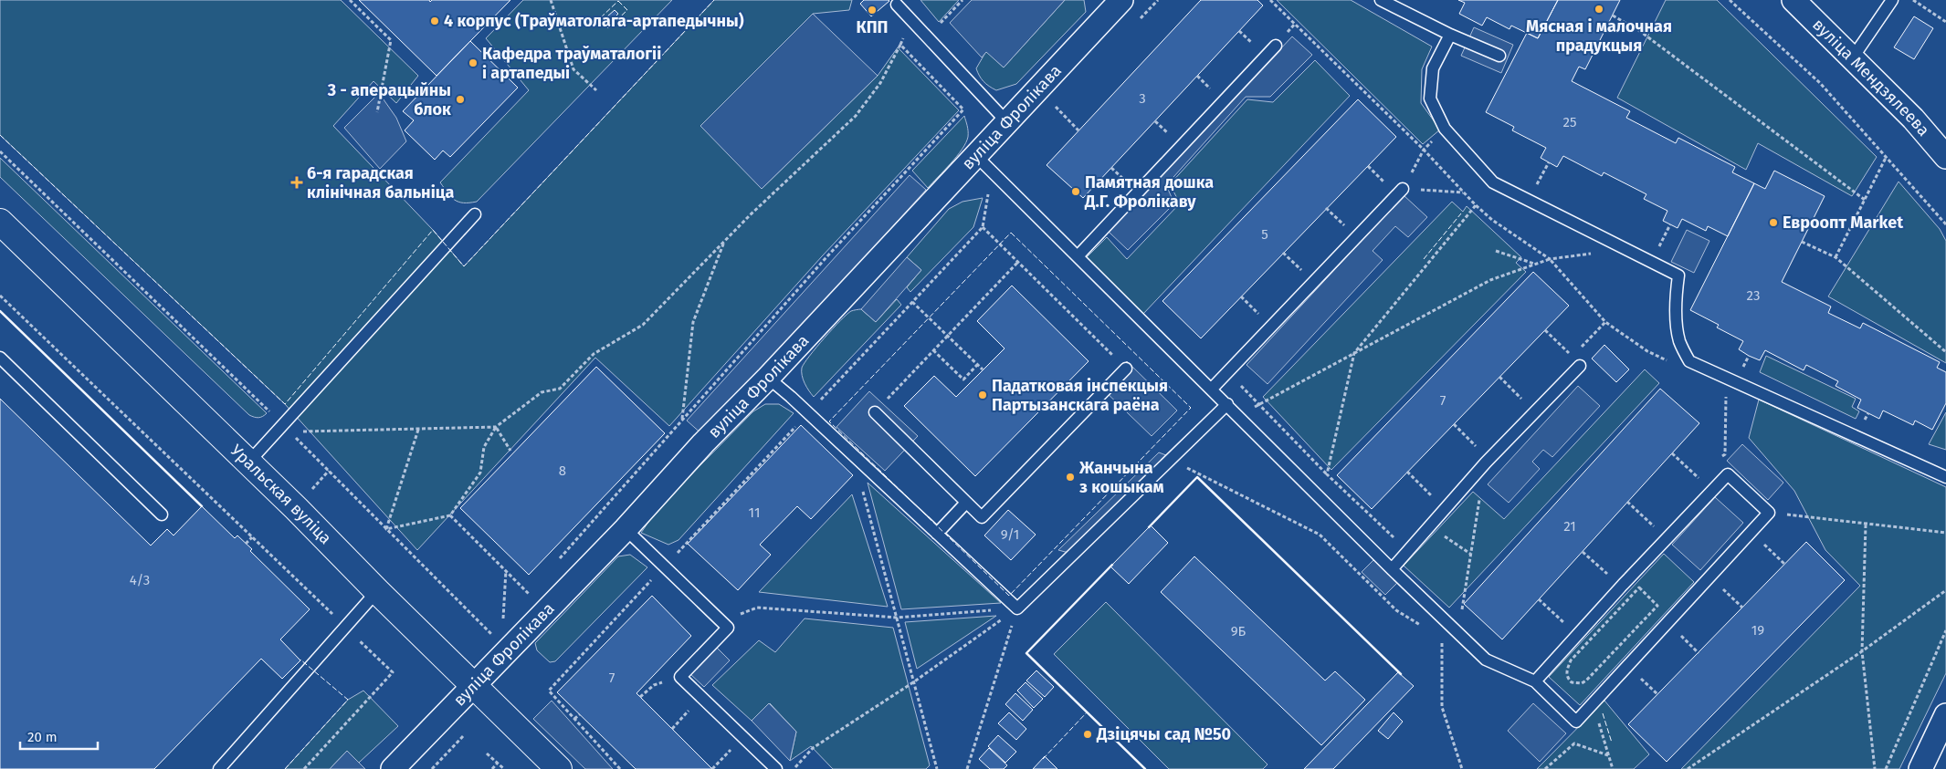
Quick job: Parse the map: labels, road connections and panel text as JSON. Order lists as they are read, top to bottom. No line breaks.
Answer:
{"streets":{"street":["вуліца Мендзялеева","вуліца Фролікава","Уральская вуліца"]},"crossings":[["вуліца Фролікава","Уральская вуліца"]],"places":{"other":["Мясная і малочная прадукцыя","КПП","4 корпус (Траўматолага-артапедычны)","Кафедра траўматалогіі і артапедыі","3 - аперацыйны блок","Памятная дошка Д.Г. Фролікаву","Евроопт Market","Падатковая інспекцыя Партызанскага раёна","Жанчына з кошыкам","Дзіцячы сад №50"],"health":["6-я гарадская клінічная бальніца"]},"house_numbers":["3","25","5","23","7","8","11","21","9/1","4/3","19","9Б","7"],"scale_bar":"20 m"}
